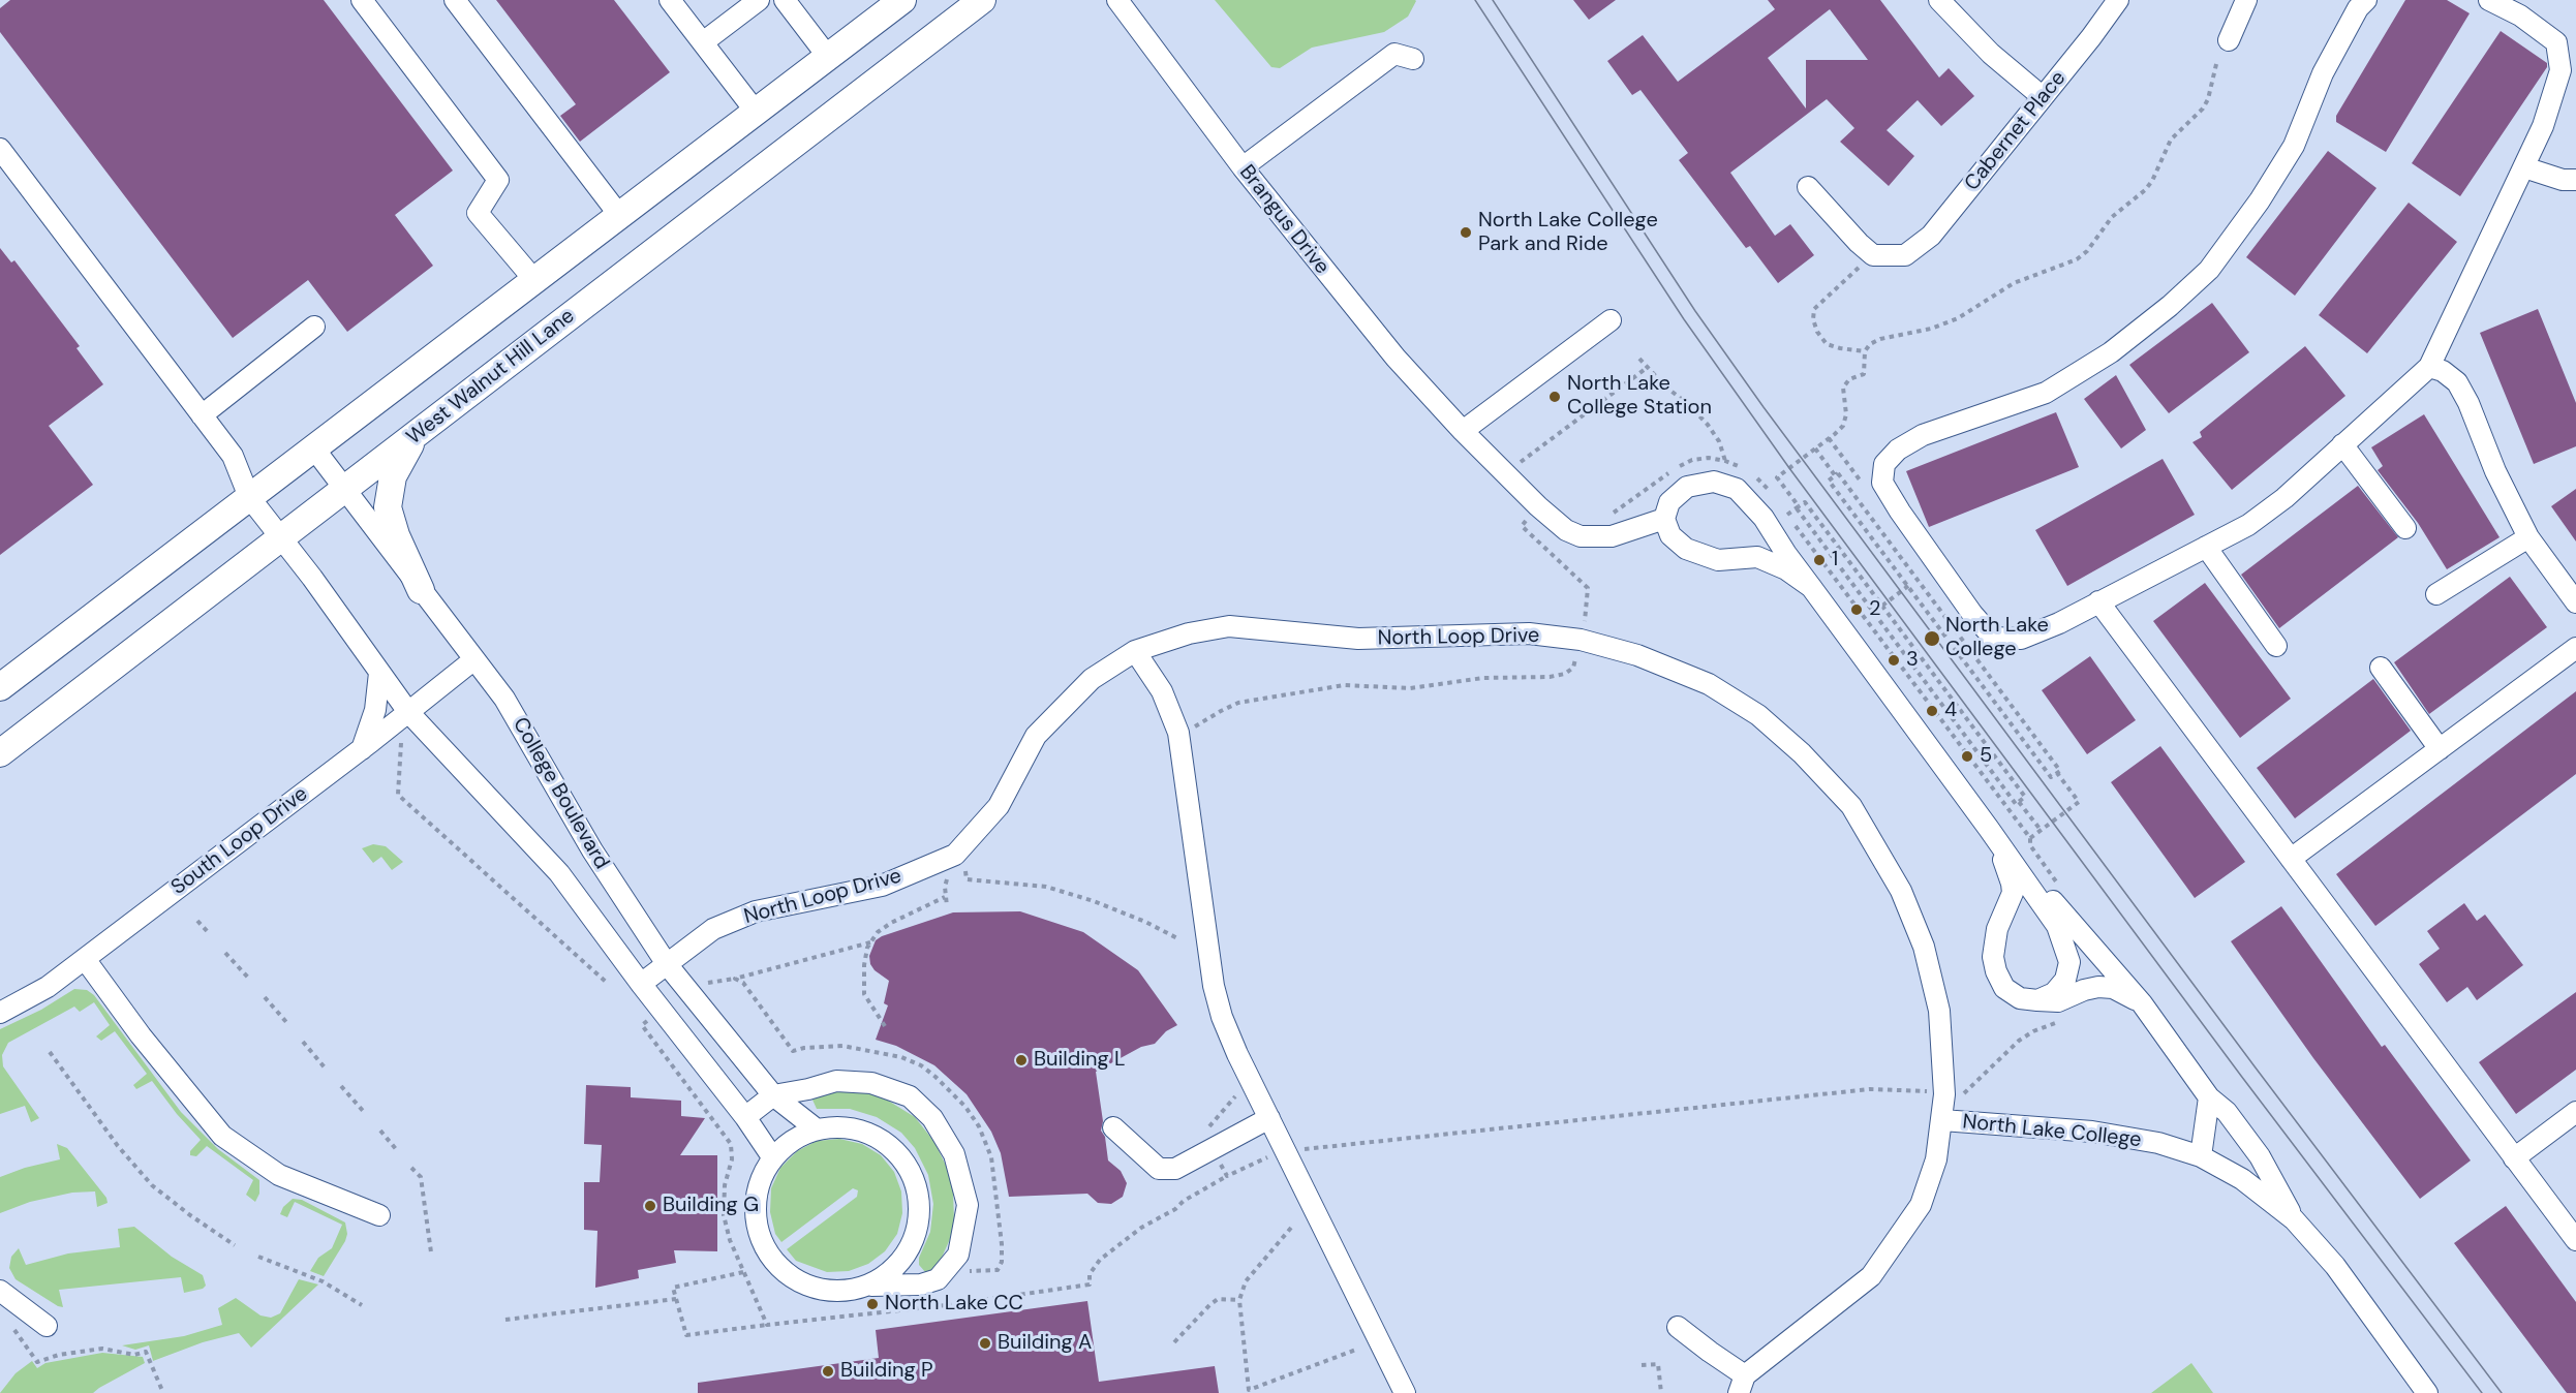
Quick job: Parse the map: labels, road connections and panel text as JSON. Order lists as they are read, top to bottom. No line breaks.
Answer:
{"streets":{"main road":["West Walnut Hill Lane"],"street":["Cabernet Place","Brangus Drive","North Loop Drive","College Boulevard","South Loop Drive","North Lake College"]},"crossings":[["West Walnut Hill Lane","College Boulevard"],["North Loop Drive","College Boulevard"],["North Loop Drive","North Lake College"],["College Boulevard","South Loop Drive"]],"places":["North Lake College Park and Ride","North Lake College Station","1","2","North Lake College","3","4","5","Building L","Building G","North Lake CC","Building A","Building P"]}
